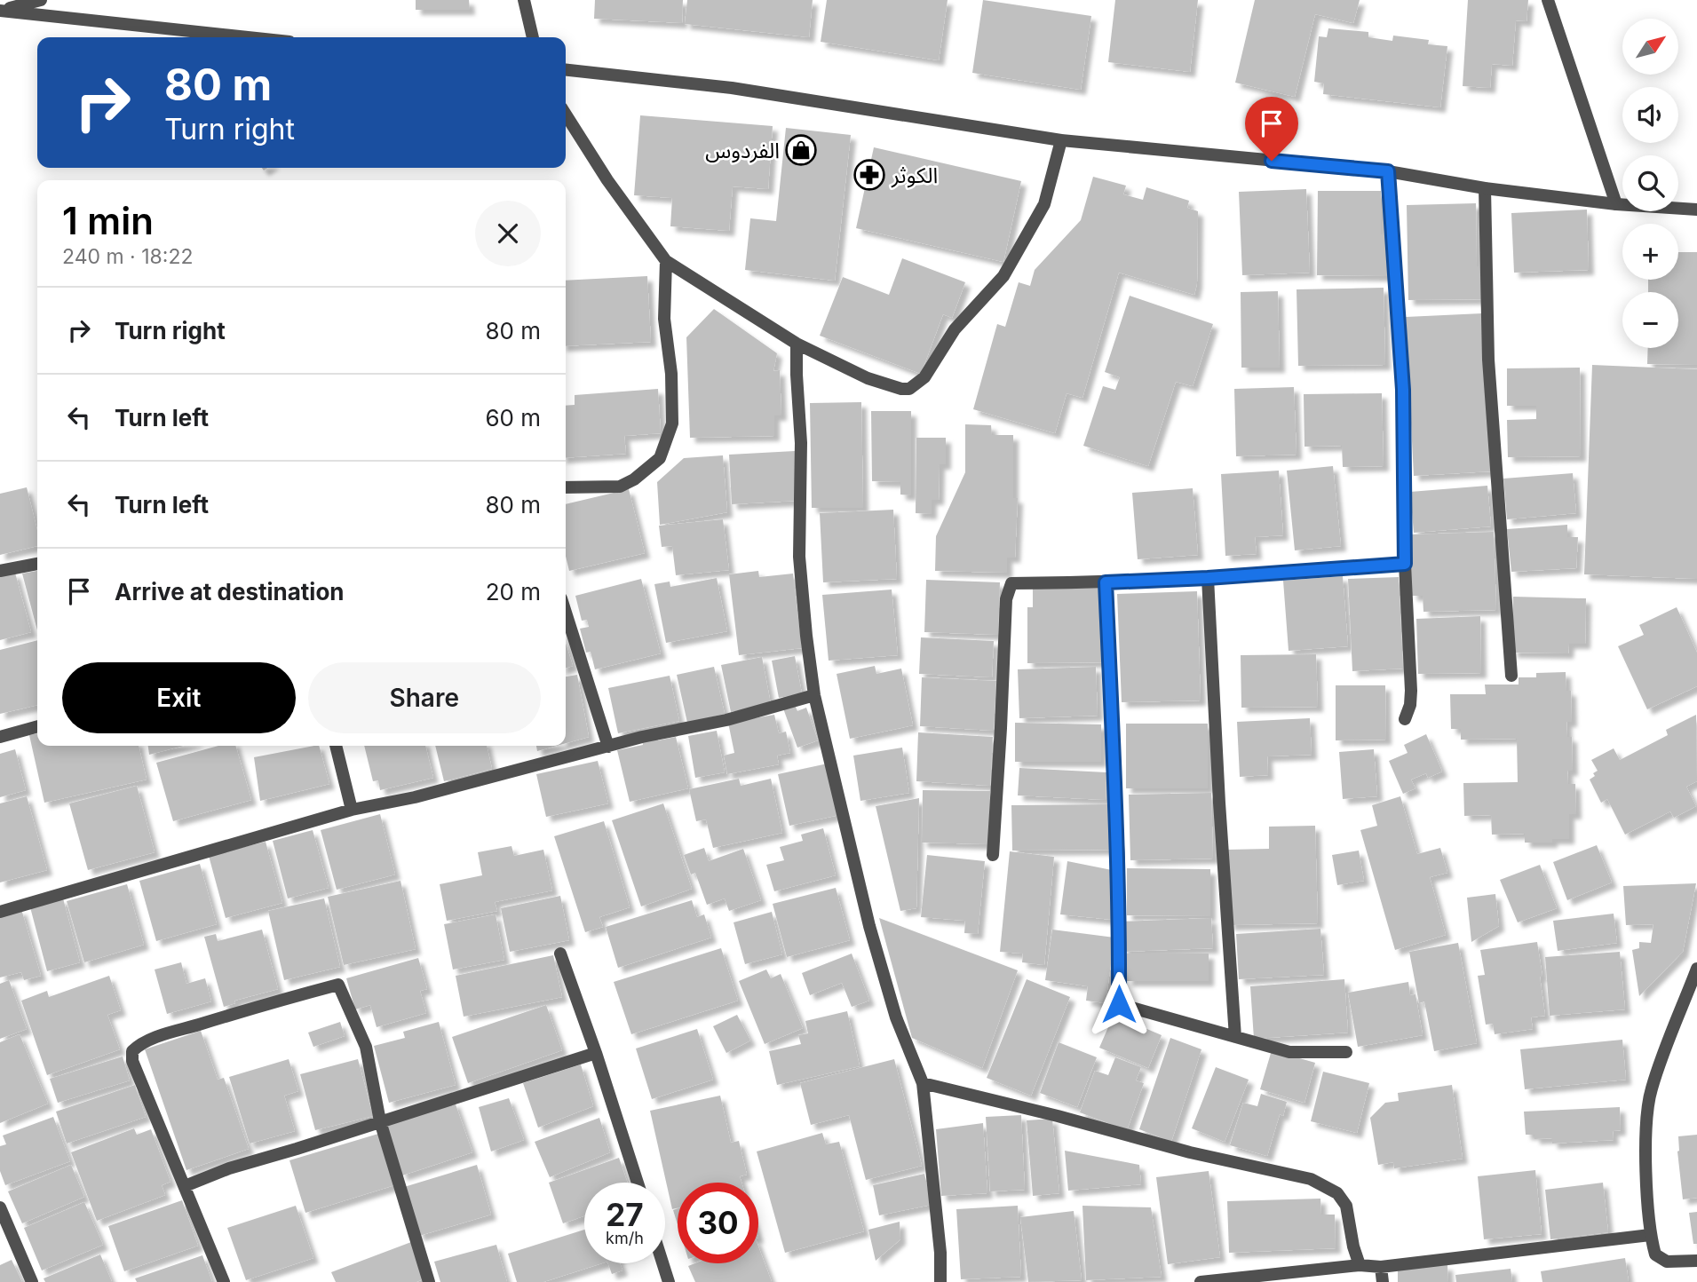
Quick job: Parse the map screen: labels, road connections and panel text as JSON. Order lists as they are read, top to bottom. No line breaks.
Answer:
{"places":{"shop":["الفردوس"],"pharmacy":["الكوثر"]},"north":"top right","page":{"map_buttons":["+","−"],"turn":["80 m","Turn right"],"heading":["1 min","240 m · 18:22"],"list":[{"name":"Turn right","value":"80 m"},{"name":"Turn left","value":"60 m"},{"name":"Turn left","value":"80 m"},{"name":"Arrive at destination","value":"20 m"}],"buttons":["Exit","Share"],"speed":"27 km/h","limit":"30"}}
